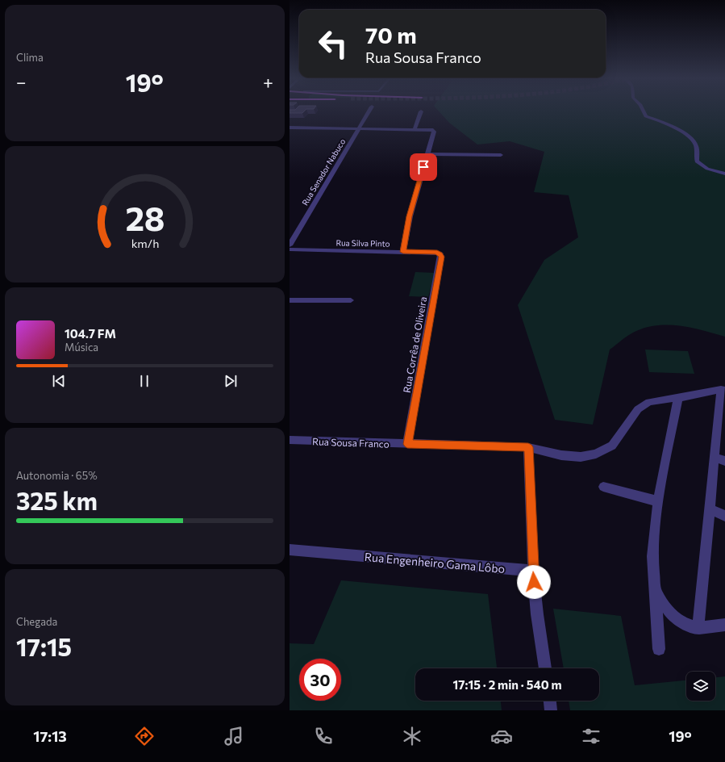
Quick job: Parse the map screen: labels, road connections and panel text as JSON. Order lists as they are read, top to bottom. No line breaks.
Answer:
{"streets":{"street":["Rua Senador Nabuco","Rua Silva Pinto","Rua Corrêa de Oliveira","Rua Sousa Franco","Rua Engenheiro Gama Lôbo"]},"crossings":[["Rua Silva Pinto","Rua Corrêa de Oliveira"],["Rua Corrêa de Oliveira","Rua Sousa Franco"]],"page":{"tile":["Clima",["Autonomia · 65%","325 km"],["Chegada","17:15"]],"turn":["70 m","Rua Sousa Franco"],"heat":["−","19°","+"],"song":["104.7 FM","Música"],"limit":"30","trip":"17:15 · 2 min · 540 m","tabs":["17:13","19°"],"gauge":["28","km/h"]}}
